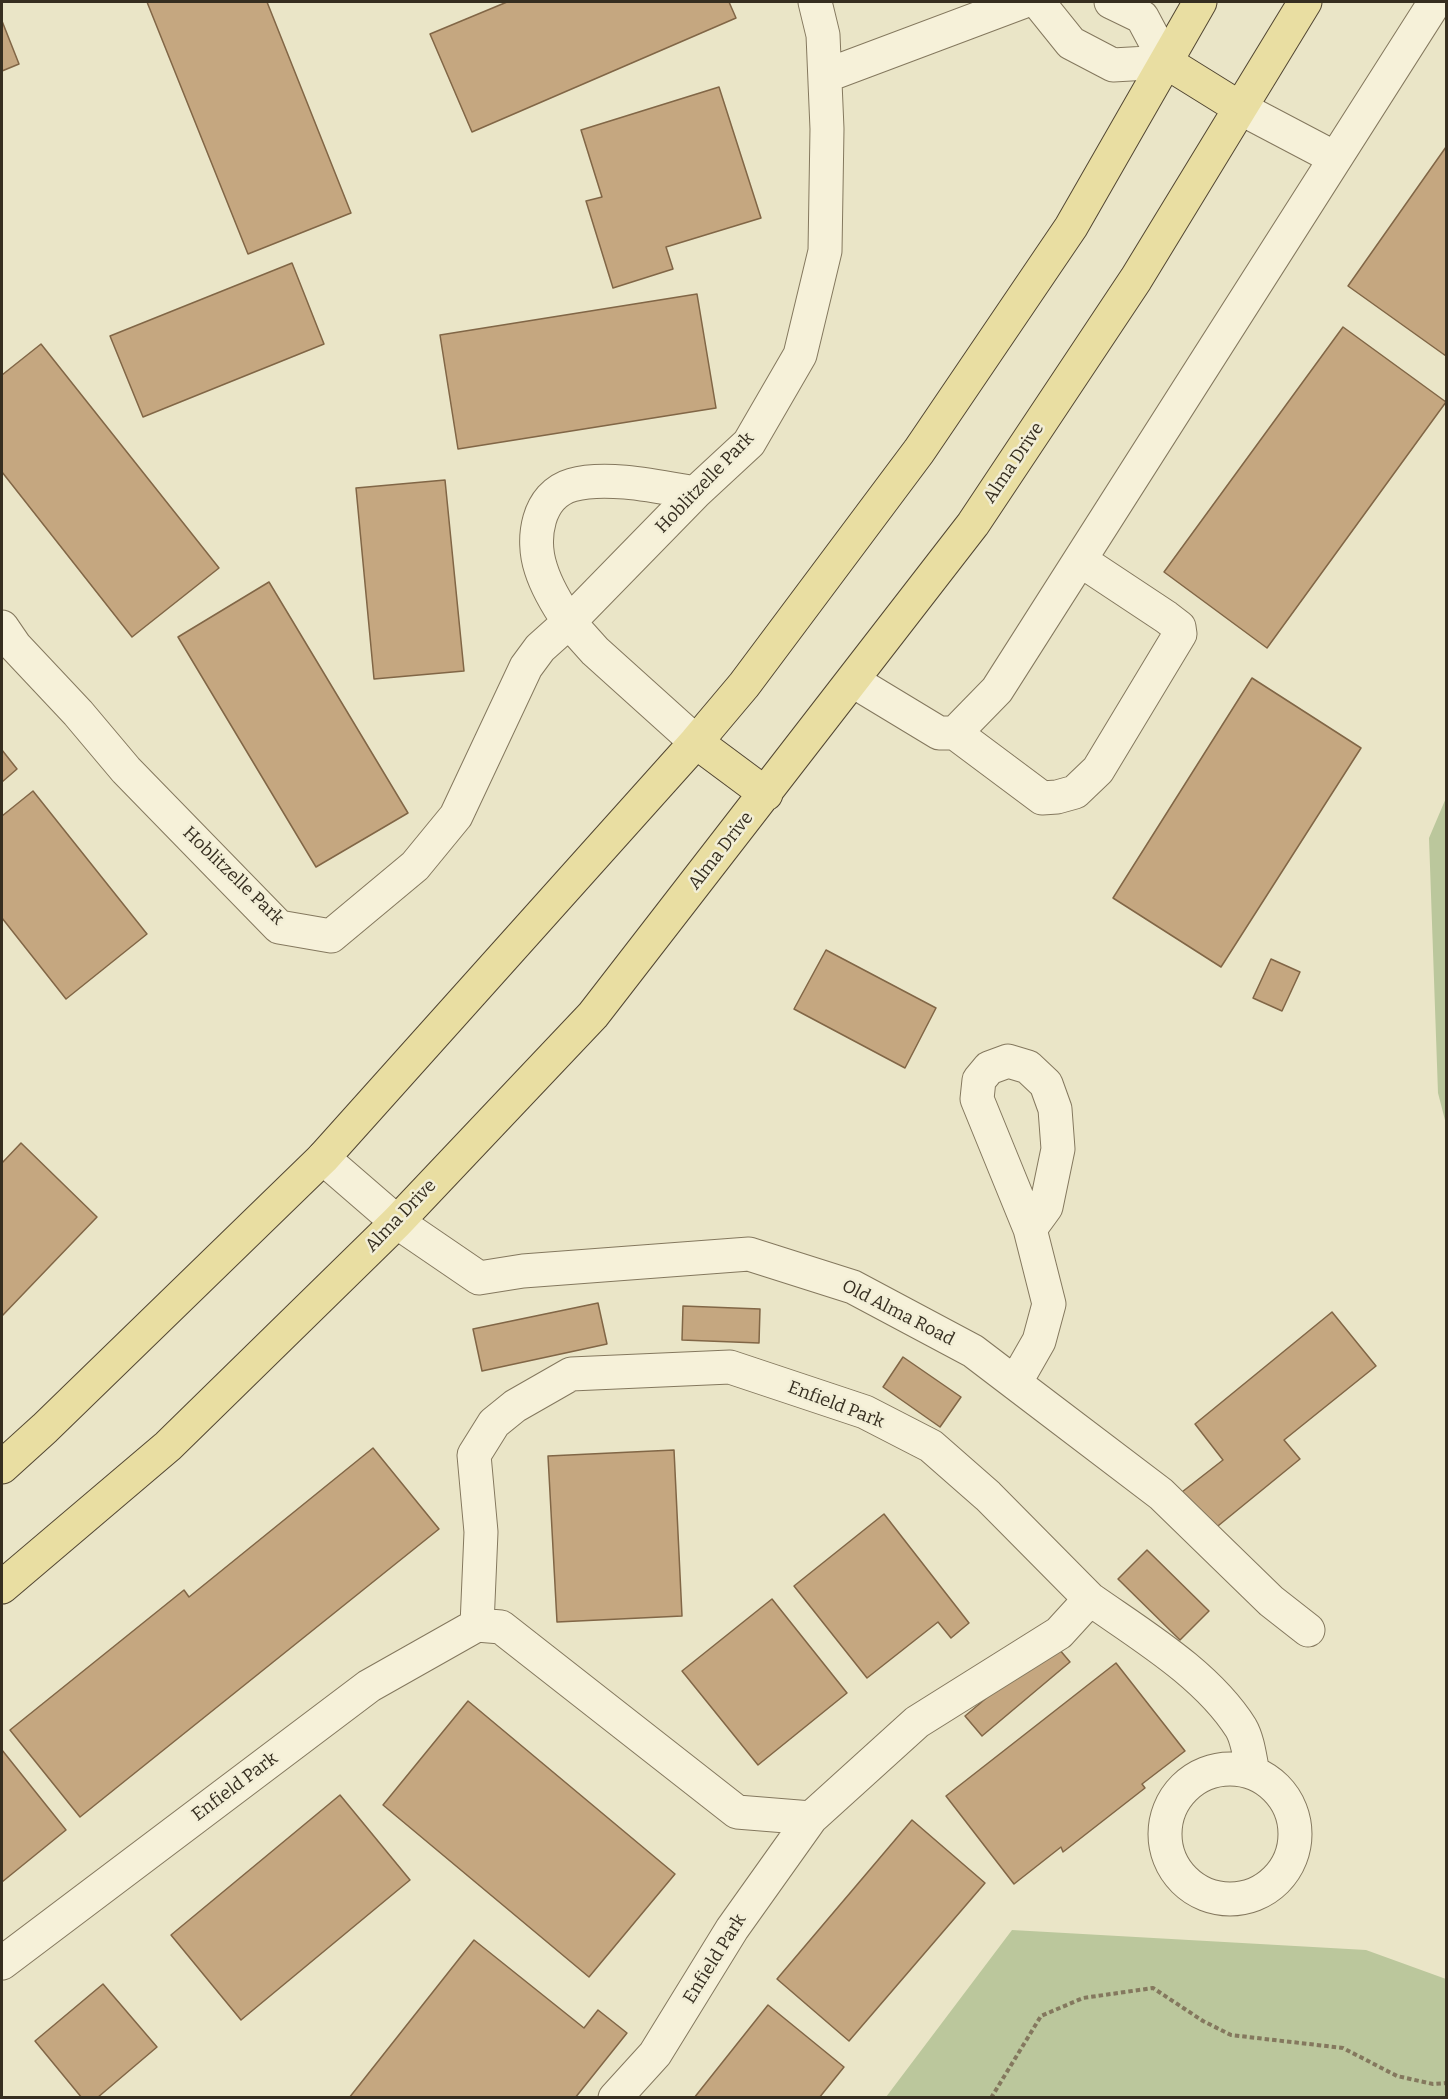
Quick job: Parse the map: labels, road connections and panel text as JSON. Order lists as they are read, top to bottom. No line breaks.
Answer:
{"streets":{"main road":["Alma Drive"],"street":["Hoblitzelle Park","Old Alma Road","Enfield Park"]},"crossings":[["Alma Drive","Old Alma Road"]]}
